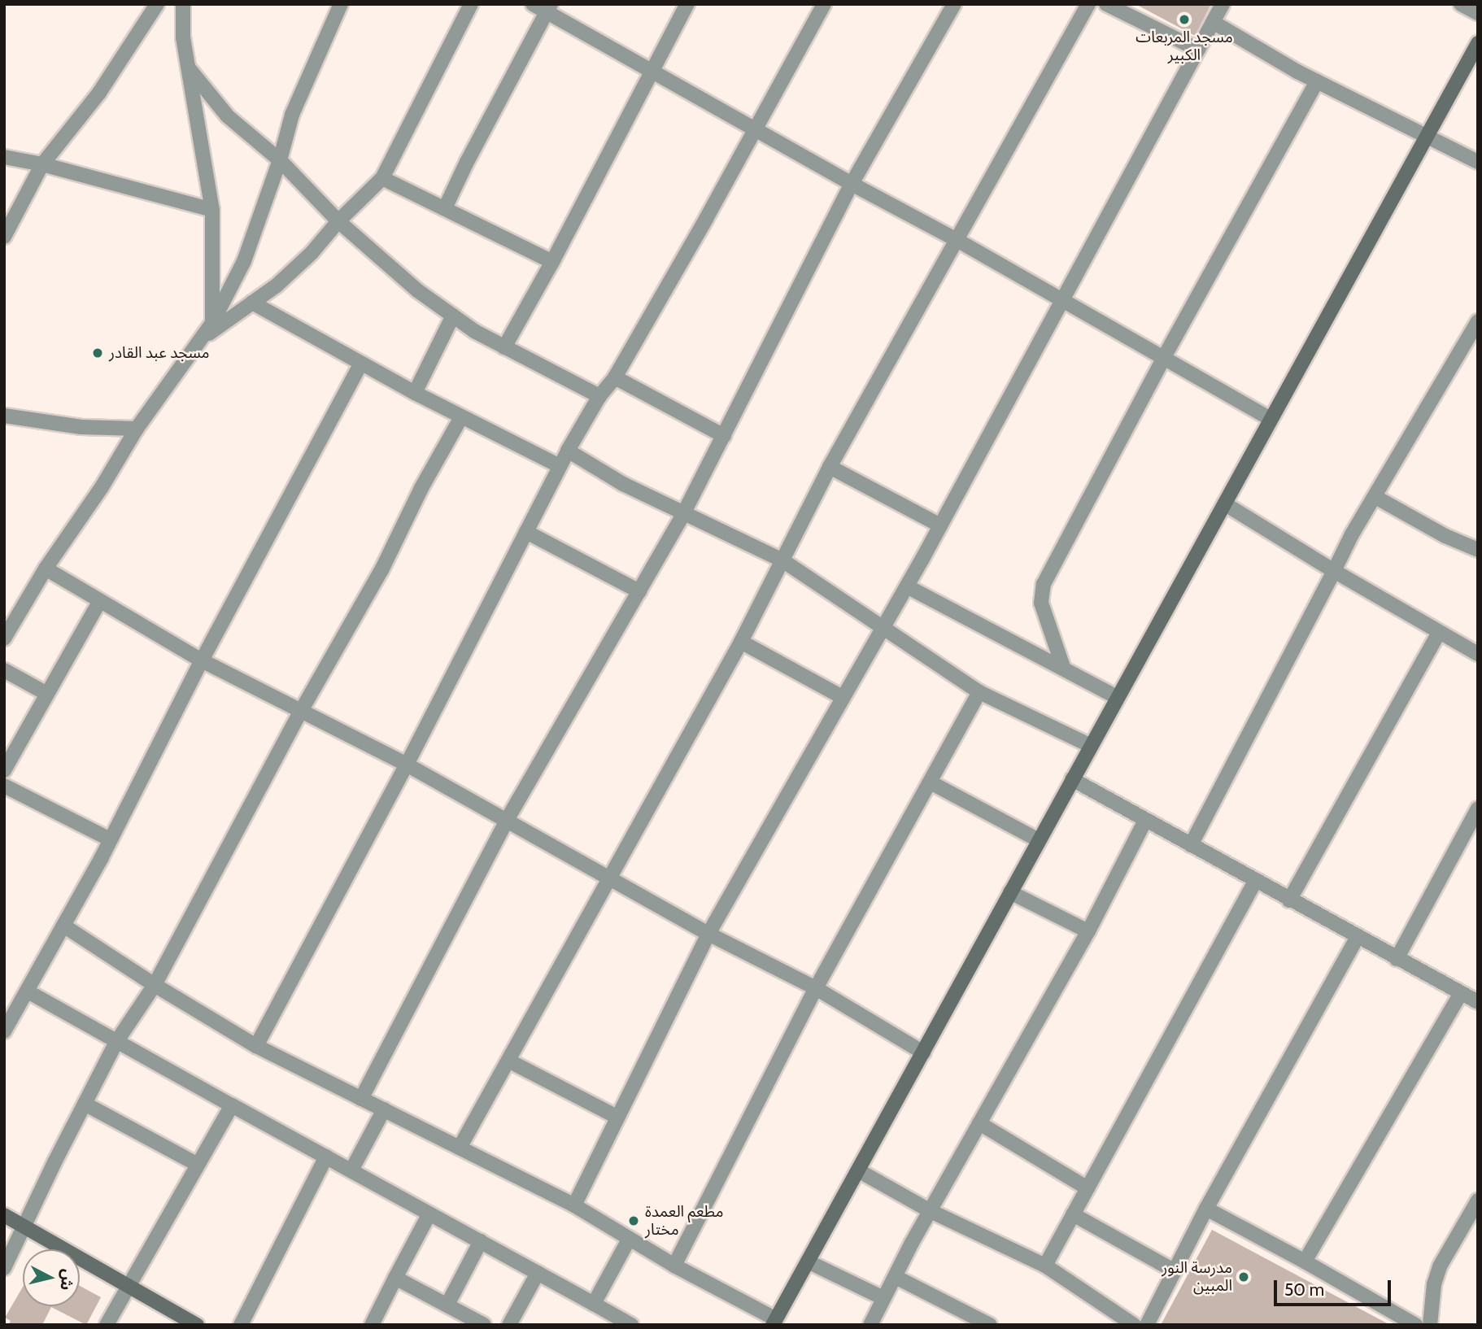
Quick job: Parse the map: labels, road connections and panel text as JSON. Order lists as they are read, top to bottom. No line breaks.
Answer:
{"places":["مسجد المربعات الكبير","مسجد عبد القادر","مطعم العمدة مختار","مدرسة النور المبين"],"scale_bar":"50 m","north":"right"}
